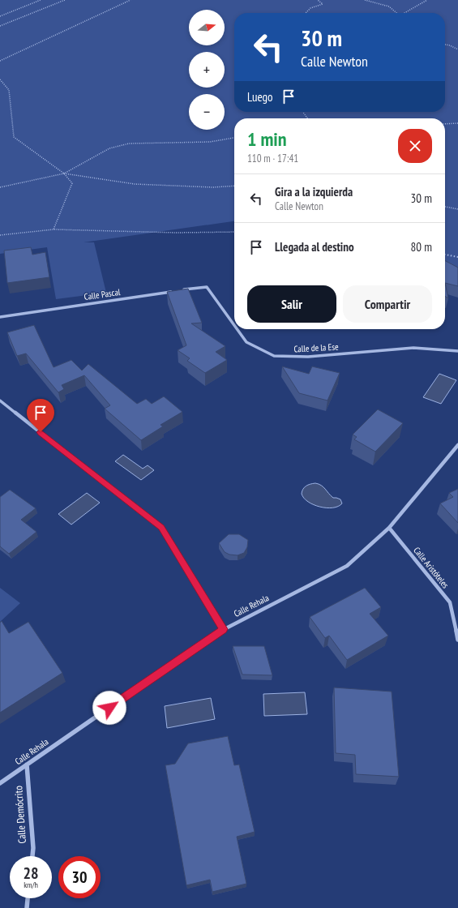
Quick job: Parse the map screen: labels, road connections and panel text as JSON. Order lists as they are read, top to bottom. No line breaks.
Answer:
{"streets":{"street":["Calle Pascal","Calle de la Ese","Calle Aristóteles","Calle Rehala","Calle Demócrito"]},"crossings":[["Calle Aristóteles","Calle Rehala"],["Calle Rehala","Calle Demócrito"]],"north":"right","page":{"map_buttons":["+","−"],"turn":["30 m","Calle Newton"],"then":"Luego","heading":["1 min","110 m · 17:41"],"list":[{"name":"Gira a la izquierda","note":"Calle Newton","value":"30 m"},{"name":"Llegada al destino","value":"80 m"}],"buttons":["Salir","Compartir"],"speed":"28 km/h","limit":"30"}}
